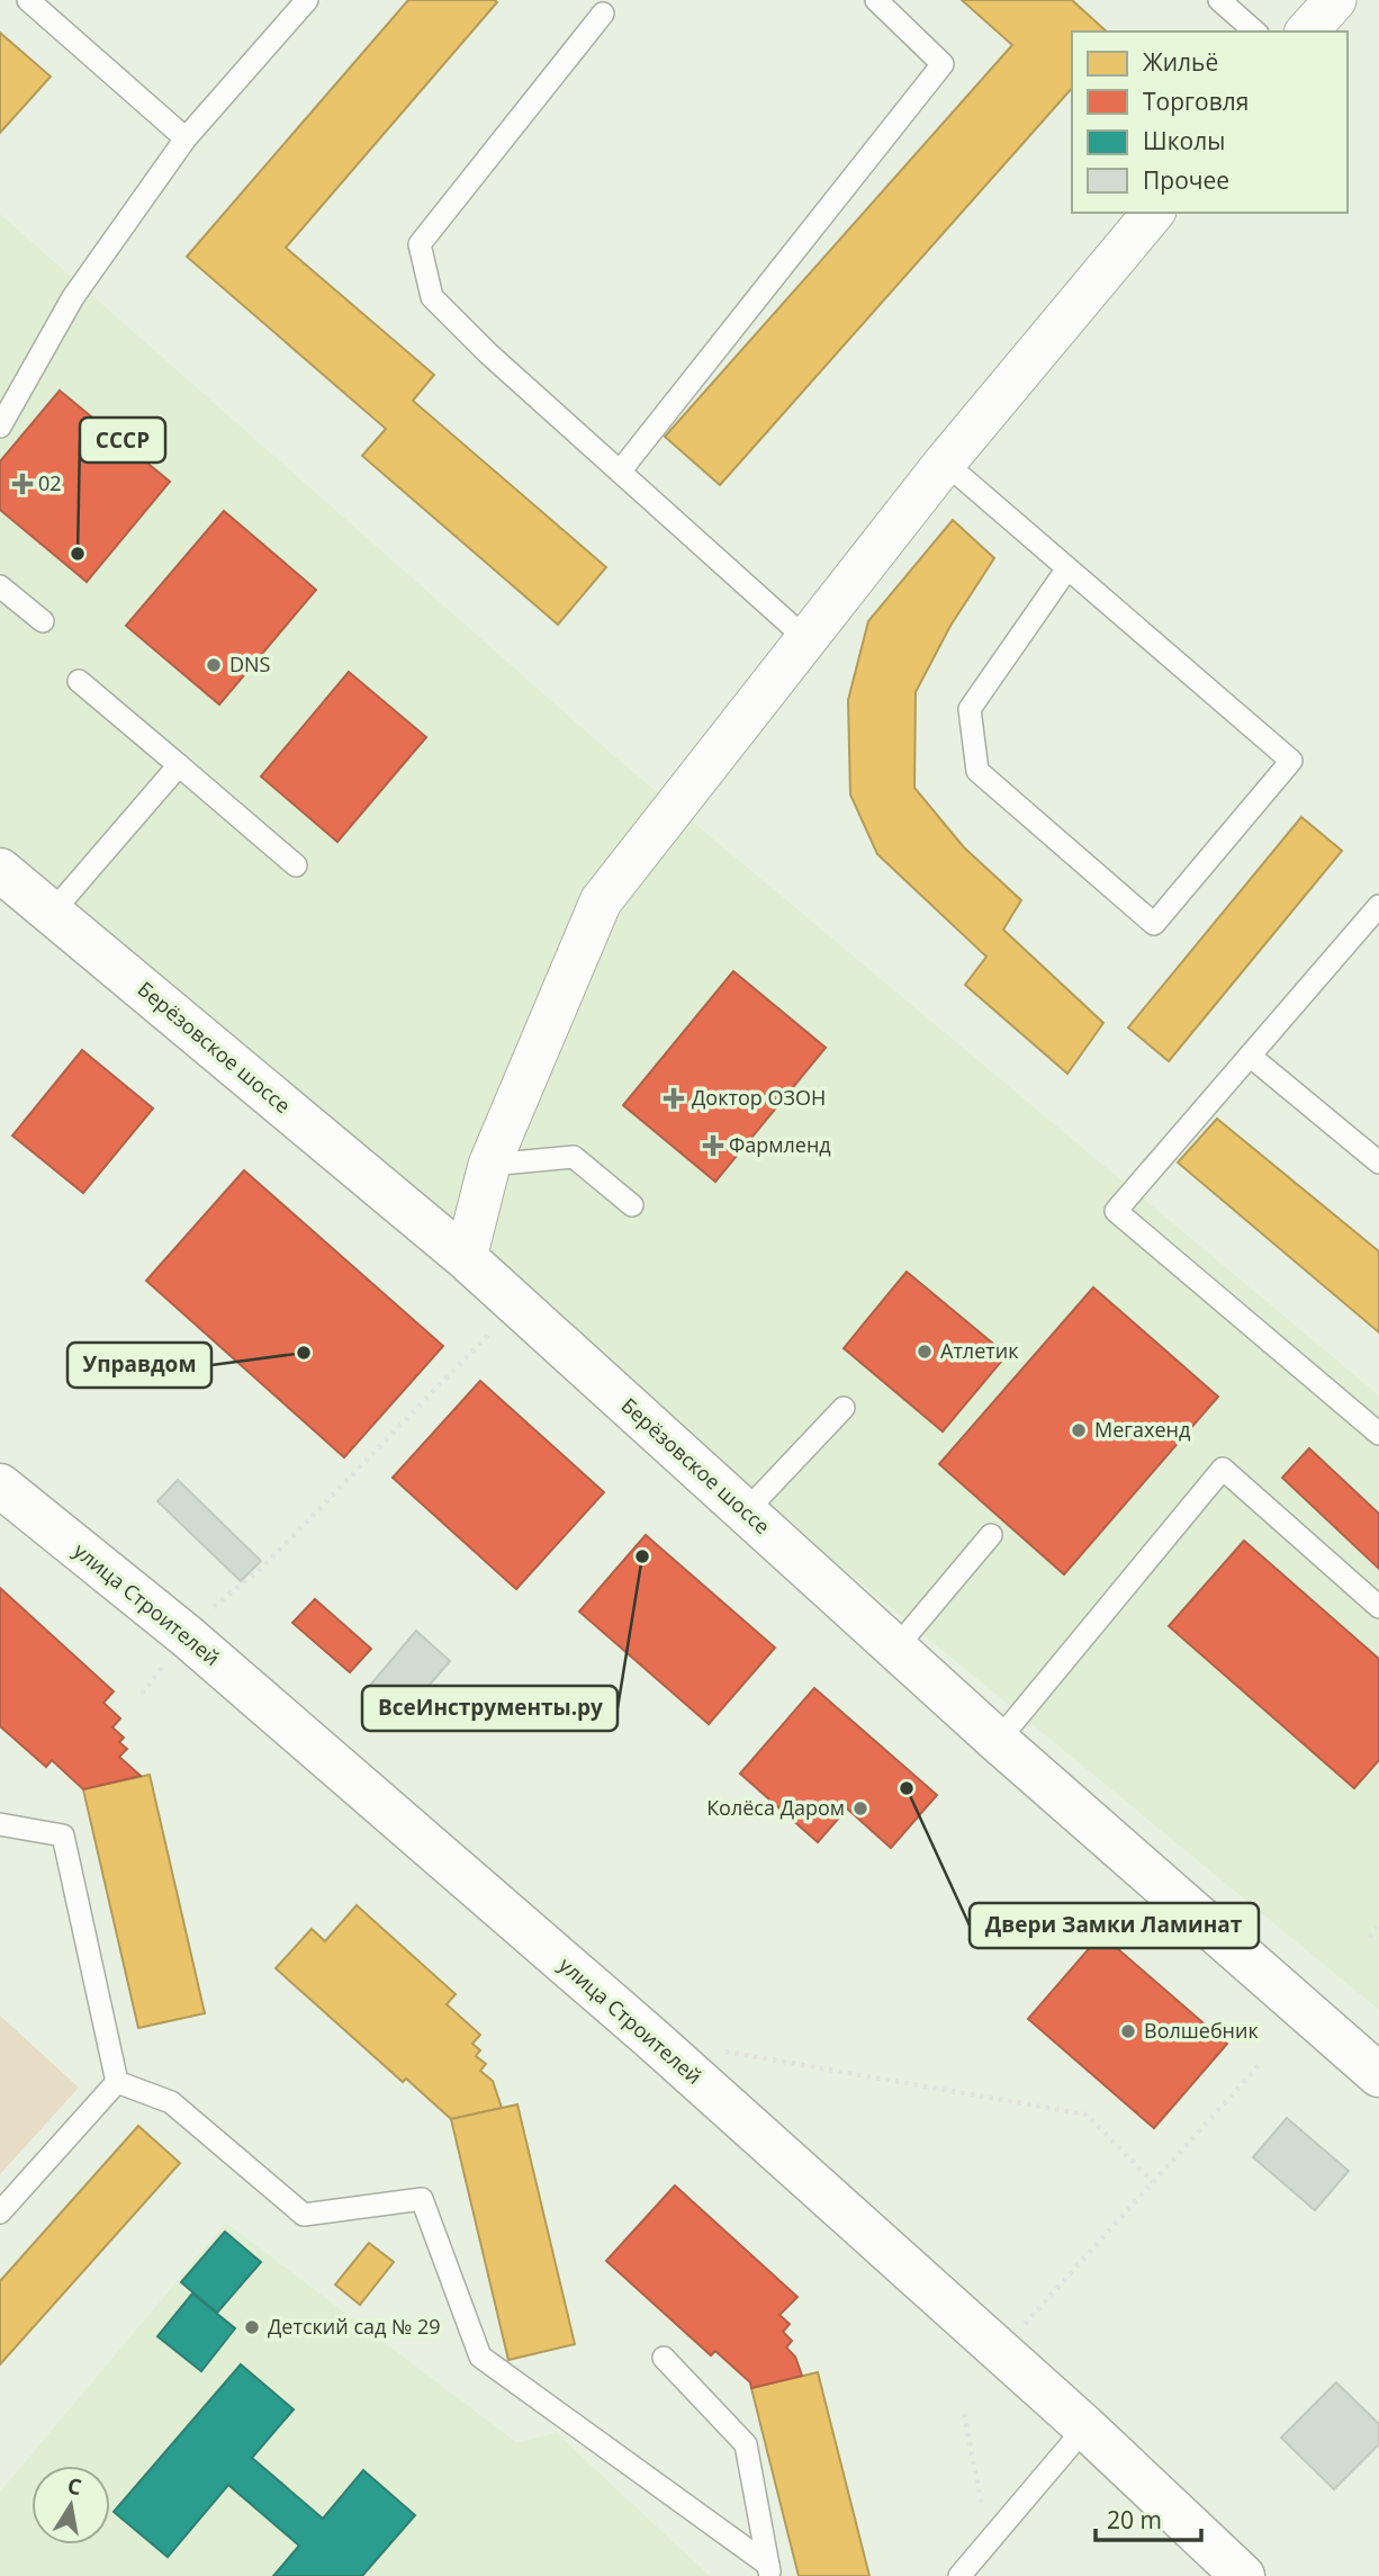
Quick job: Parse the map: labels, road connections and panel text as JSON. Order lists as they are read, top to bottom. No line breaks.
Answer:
{"streets":{"main road":["Берёзовское шоссе","улица Строителей"]},"places":{"health":["02","Доктор ОЗОН","Фармленд"],"other":["СССР","DNS","Атлетик","Управдом","Мегахенд","ВсеИнструменты.ру","Двери Замки Ламинат","Колёса Даром","Волшебник","Детский сад № 29"]},"legend":["Жильё","Торговля","Школы","Прочее"],"scale_bar":"20 m","north":"top"}
